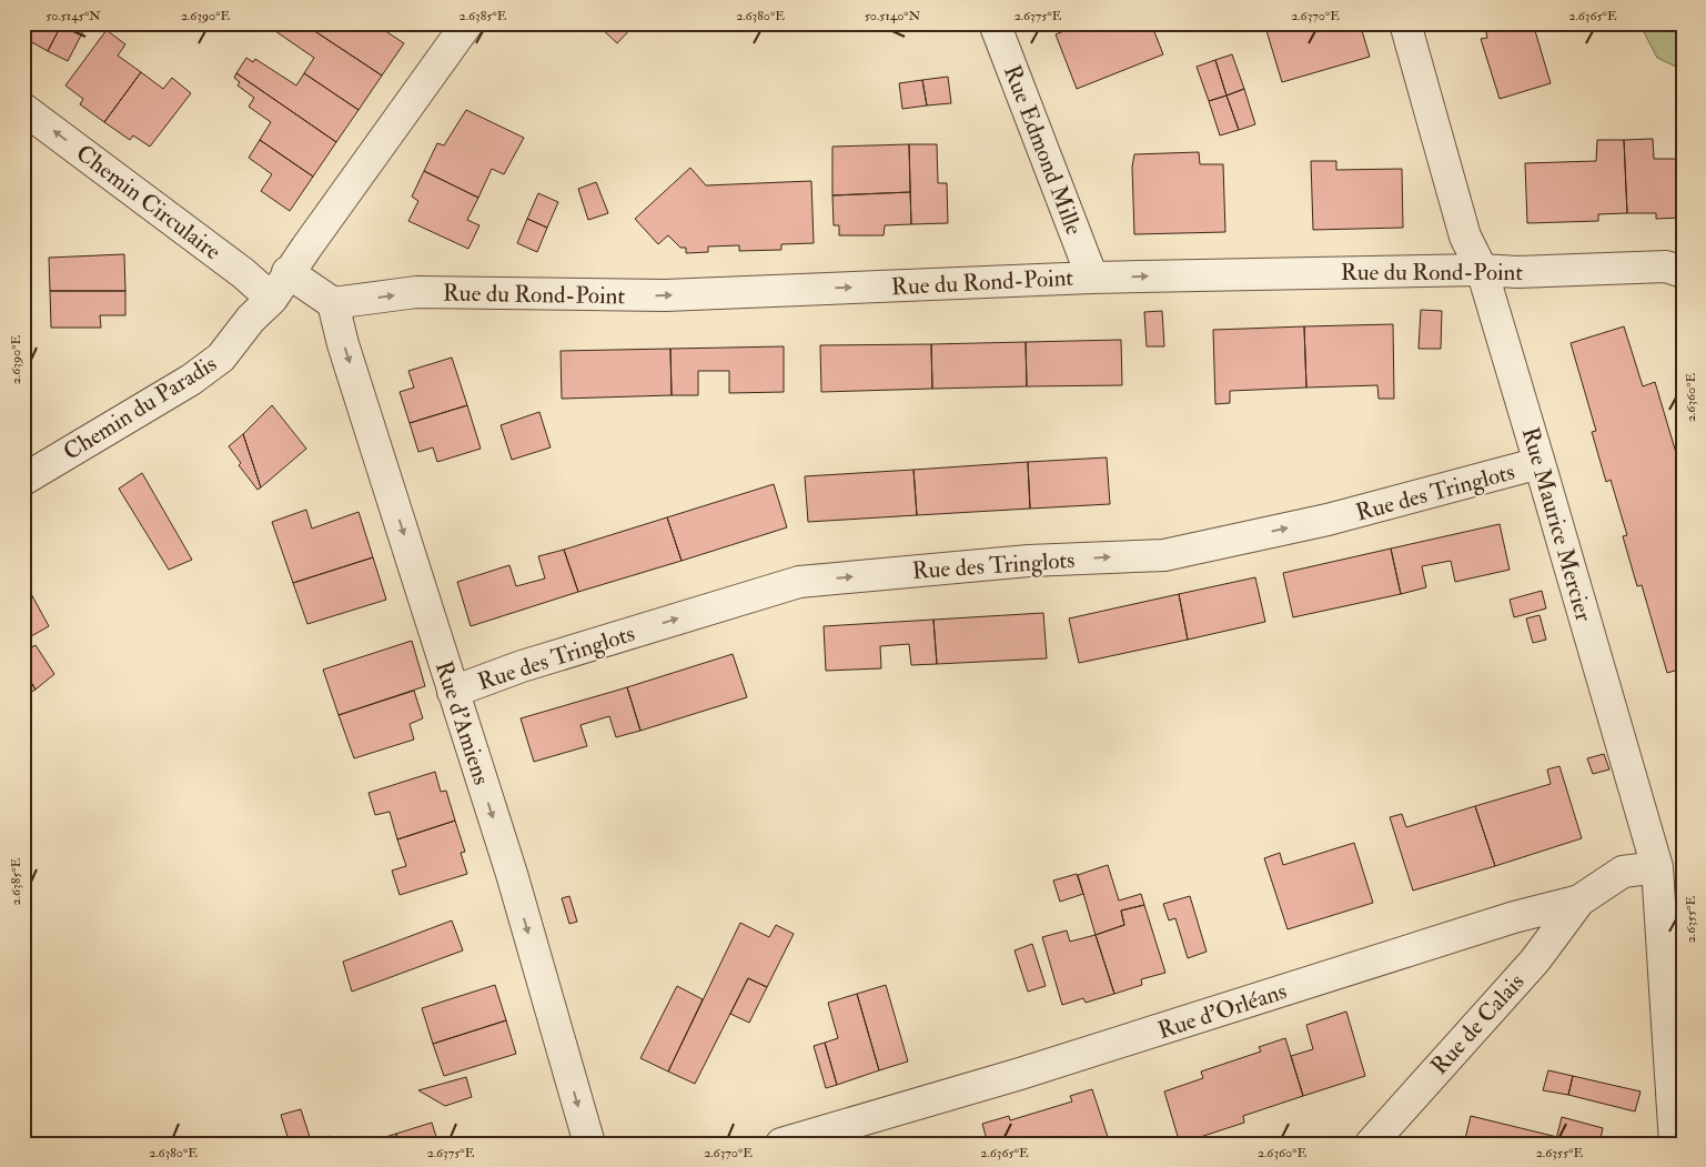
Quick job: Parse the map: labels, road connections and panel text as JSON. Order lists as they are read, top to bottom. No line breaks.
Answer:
{"streets":{"street":["Rue Edmond Mille","Chemin Circulaire","Rue du Rond-Point","Chemin du Paradis","Rue des Tringlots","Rue Maurice Mercier","Rue d'Amiens","Rue d'Orléans","Rue de Calais"]},"crossings":[["Rue Edmond Mille","Rue du Rond-Point"],["Chemin Circulaire","Chemin du Paradis"],["Rue du Rond-Point","Rue Maurice Mercier"],["Rue du Rond-Point","Rue d'Amiens"],["Rue des Tringlots","Rue Maurice Mercier"],["Rue des Tringlots","Rue d'Amiens"],["Rue Maurice Mercier","Rue d'Orléans"],["Rue d'Orléans","Rue de Calais"]],"one_way":["Chemin Circulaire","Rue du Rond-Point","Rue des Tringlots","Rue d'Amiens"],"coordinates":["50.5145°N","2.6390°E","2.6385°E","2.6380°E","50.5140°N","2.6375°E","2.6370°E","2.6365°E","2.6360°E","2.6355°E"]}
